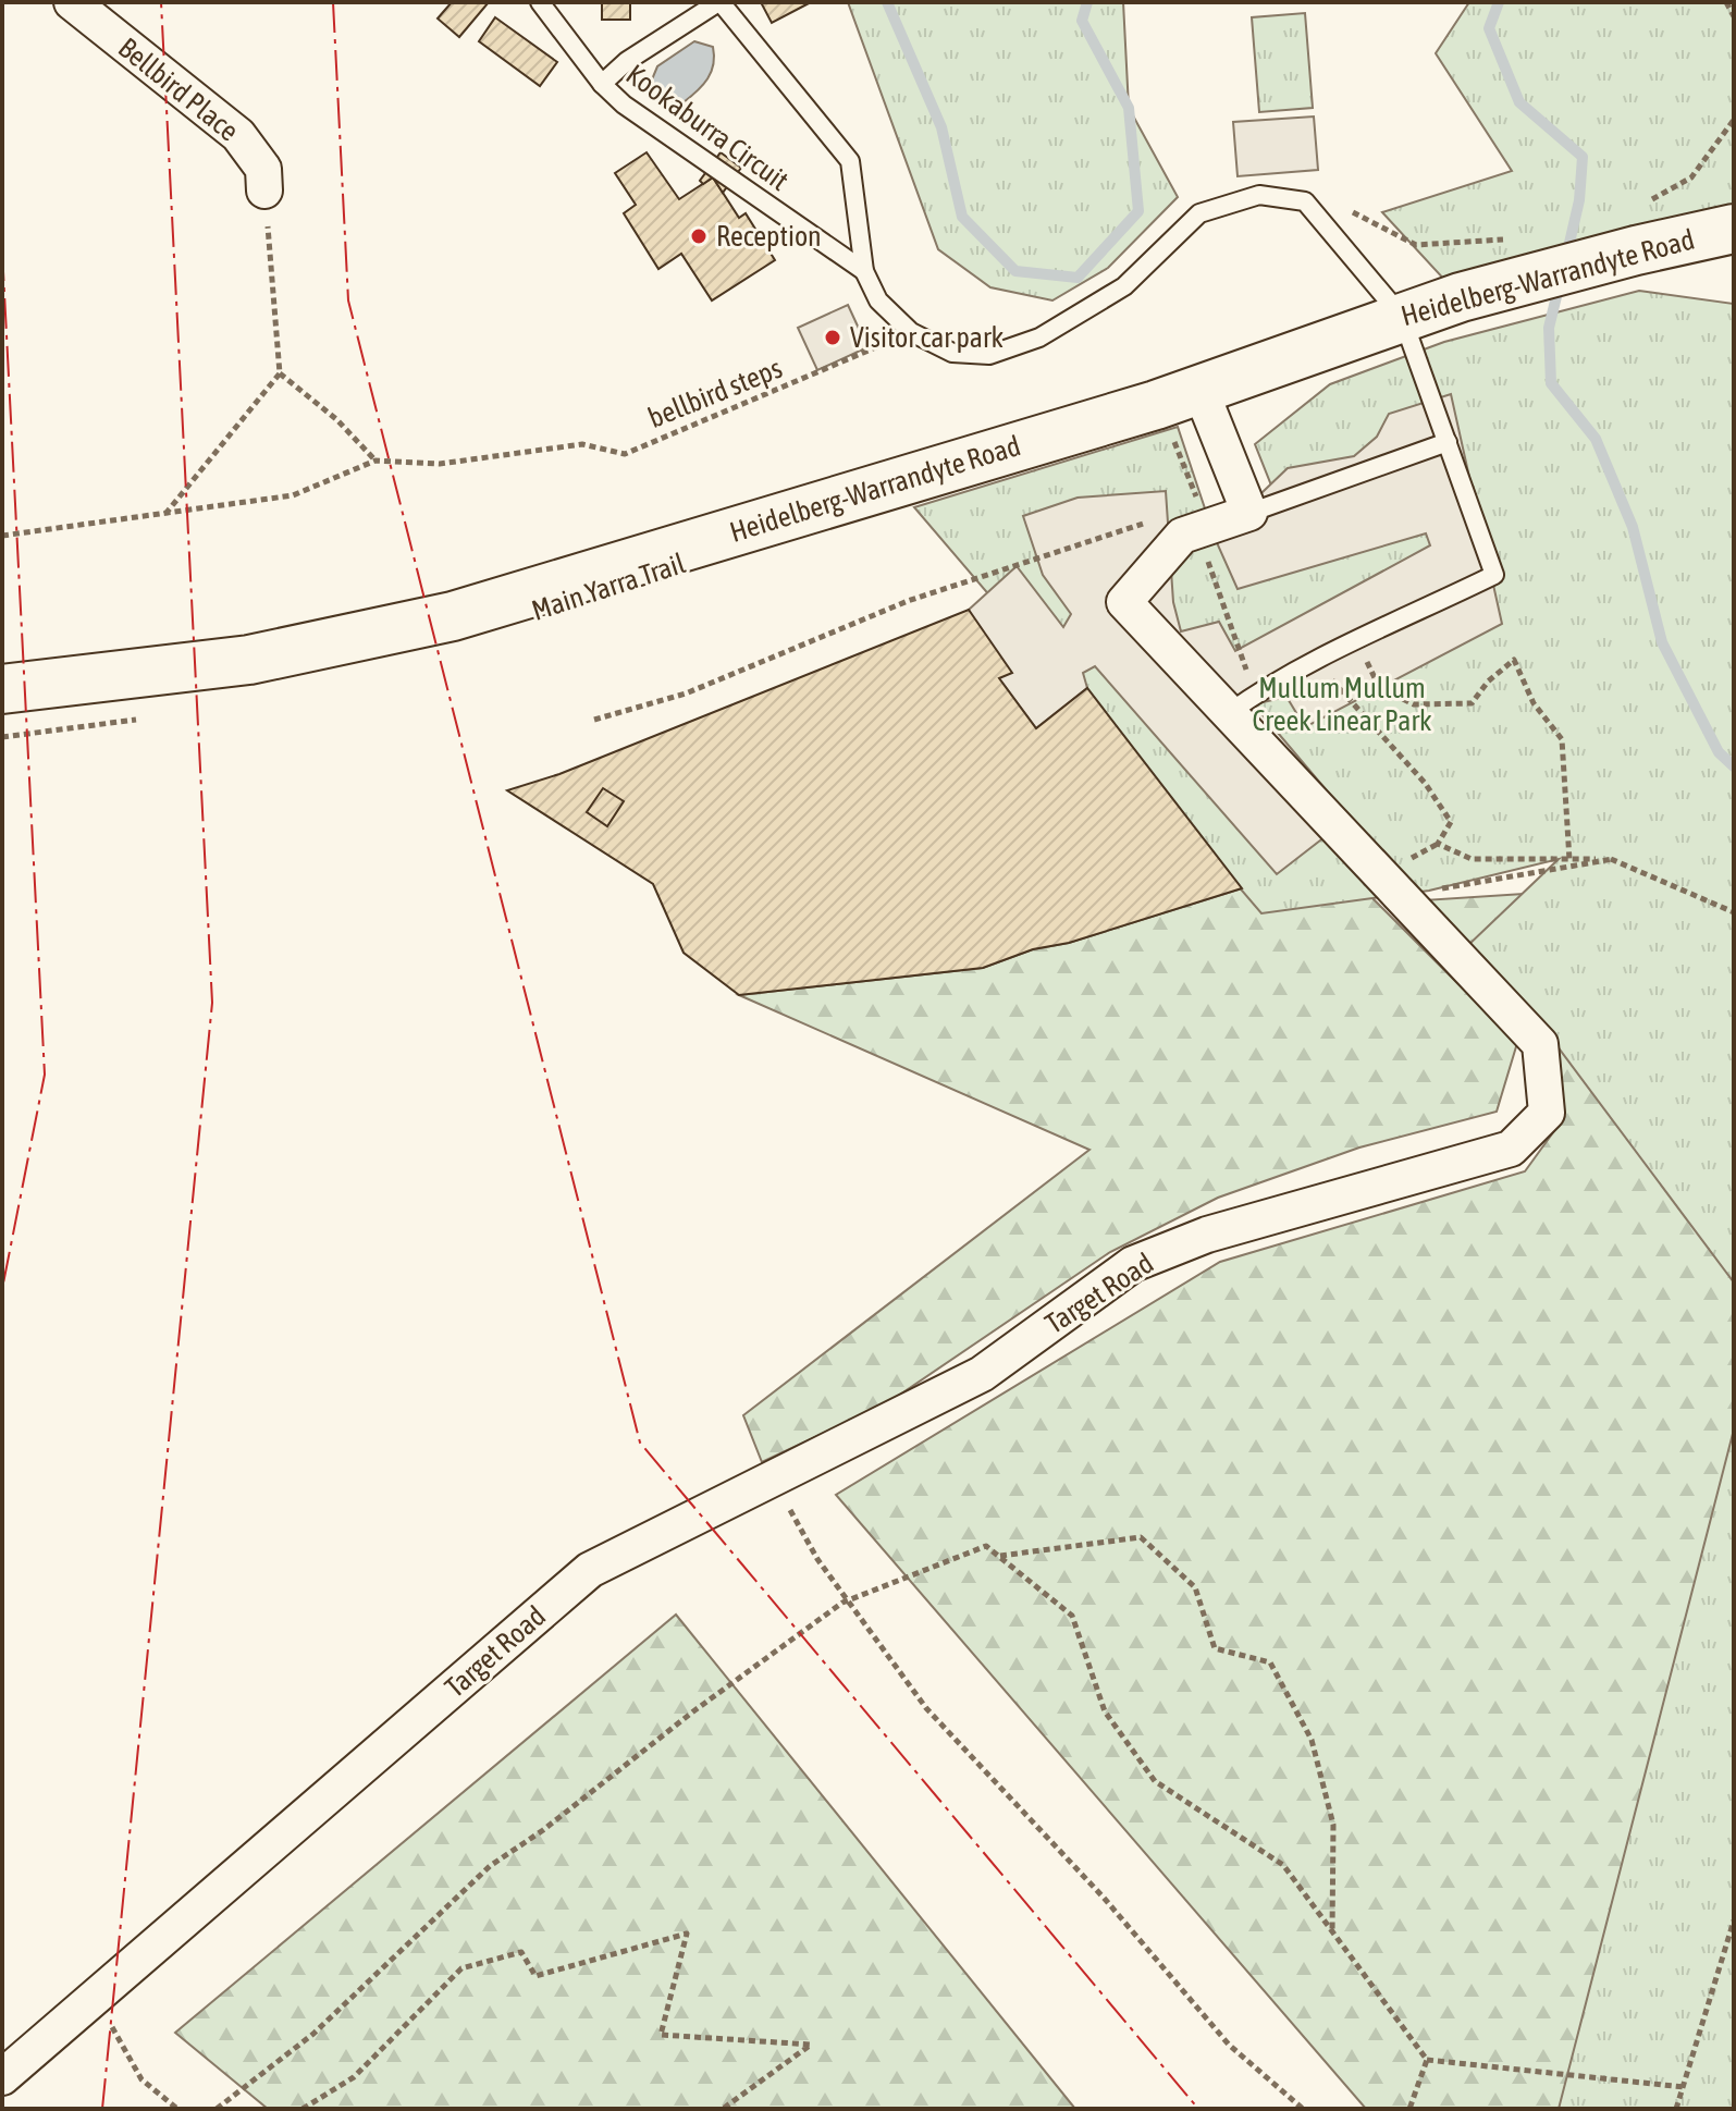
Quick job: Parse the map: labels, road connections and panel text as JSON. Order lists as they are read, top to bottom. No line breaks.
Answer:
{"streets":{"main road":["Heidelberg-Warrandyte Road"],"street":["Bellbird Place","Target Road"],"lane":["Kookaburra Circuit"],"path":["bellbird steps"]},"parks":["Mullum Mullum Creek Linear Park"],"places":["Reception","Visitor car park"]}
